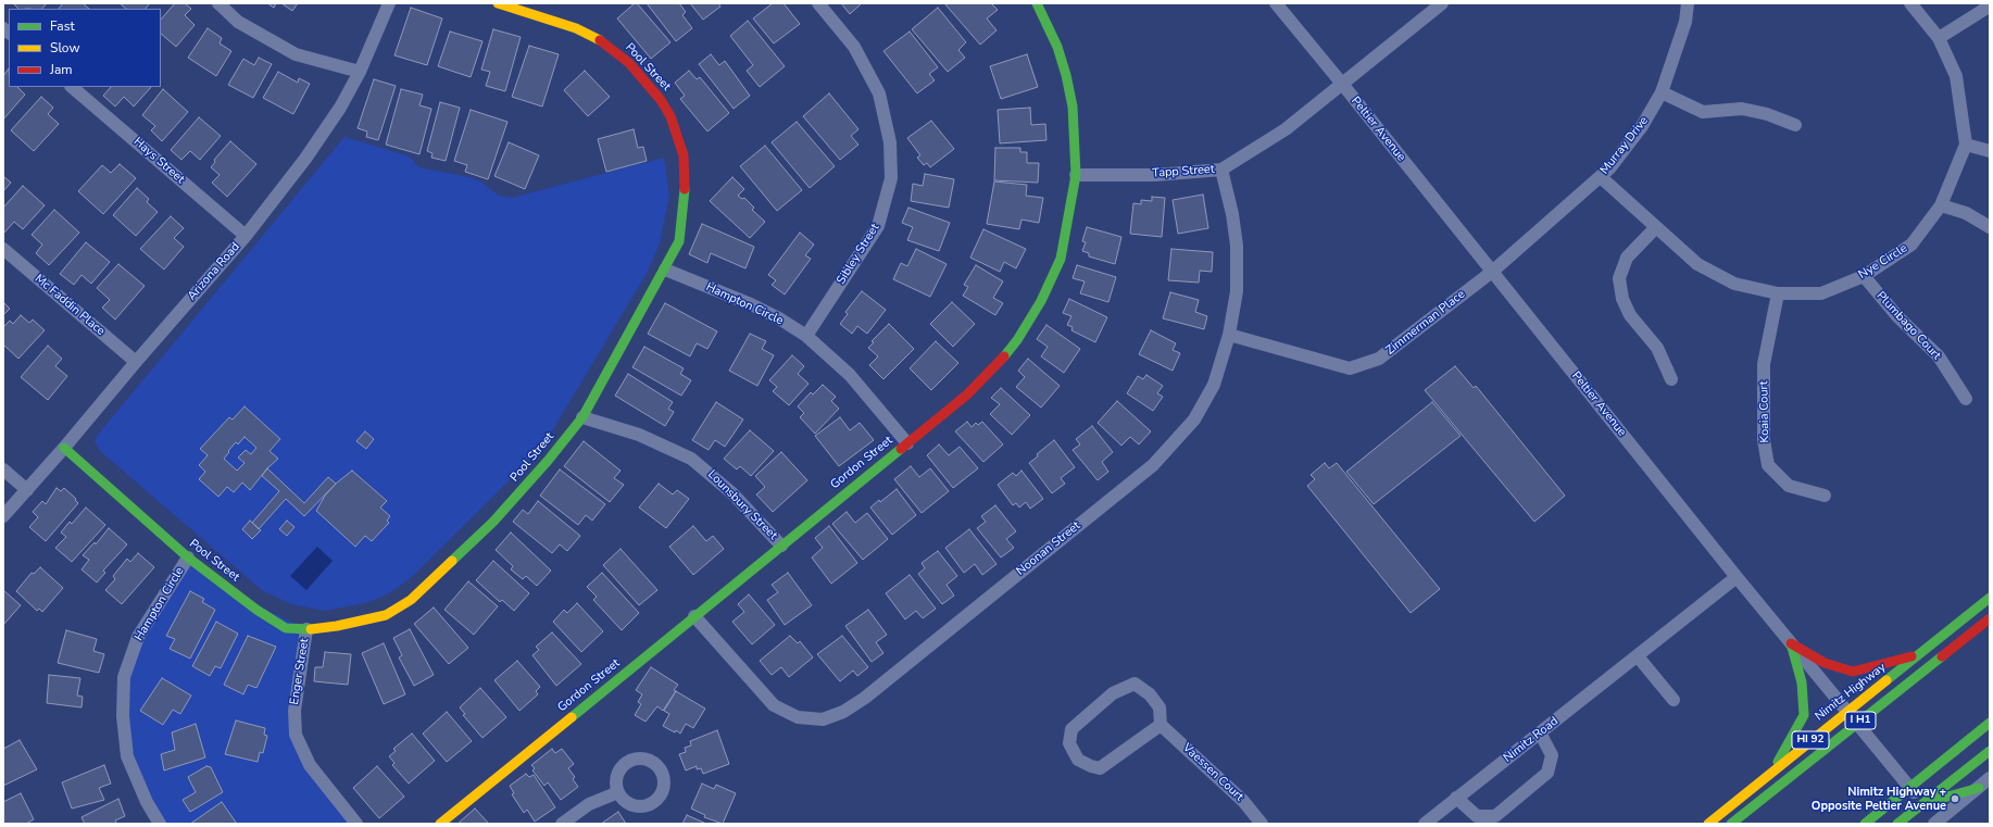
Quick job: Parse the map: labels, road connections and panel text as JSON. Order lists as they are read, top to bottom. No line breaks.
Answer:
{"streets":{"main road":["Pool Street","Gordon Street","Nimitz Highway","I H1","HI 92"],"street":["Peltier Avenue","Murray Drive","Hays Street","Tapp Street","Sibley Street","Nye Circle","Arizona Road","Hampton Circle","Mc Faddin Place","Zimmerman Place","Plumbago Court","Koaia Court","Lounsbury Street","Noonan Street","Enger Street","Nimitz Road","Vaessen Court"]},"crossings":[["Pool Street","Arizona Road"],["Pool Street","Hampton Circle"],["Pool Street","Lounsbury Street"],["Pool Street","Enger Street"],["Peltier Avenue","Murray Drive"],["Peltier Avenue","Tapp Street"],["Peltier Avenue","Zimmerman Place"],["Peltier Avenue","Nimitz Highway"],["Peltier Avenue","Nimitz Road"],["Murray Drive","Nye Circle"],["Murray Drive","Zimmerman Place"],["Hays Street","Arizona Road"],["Tapp Street","Gordon Street"],["Tapp Street","Noonan Street"],["Sibley Street","Hampton Circle"],["Nye Circle","Plumbago Court"],["Nye Circle","Koaia Court"],["Arizona Road","Mc Faddin Place"],["Hampton Circle","Gordon Street"],["Zimmerman Place","Noonan Street"],["Gordon Street","Lounsbury Street"],["Gordon Street","Noonan Street"]],"places":["Nimitz Highway + Opposite Peltier Avenue"],"legend":["Fast","Slow","Jam"]}
